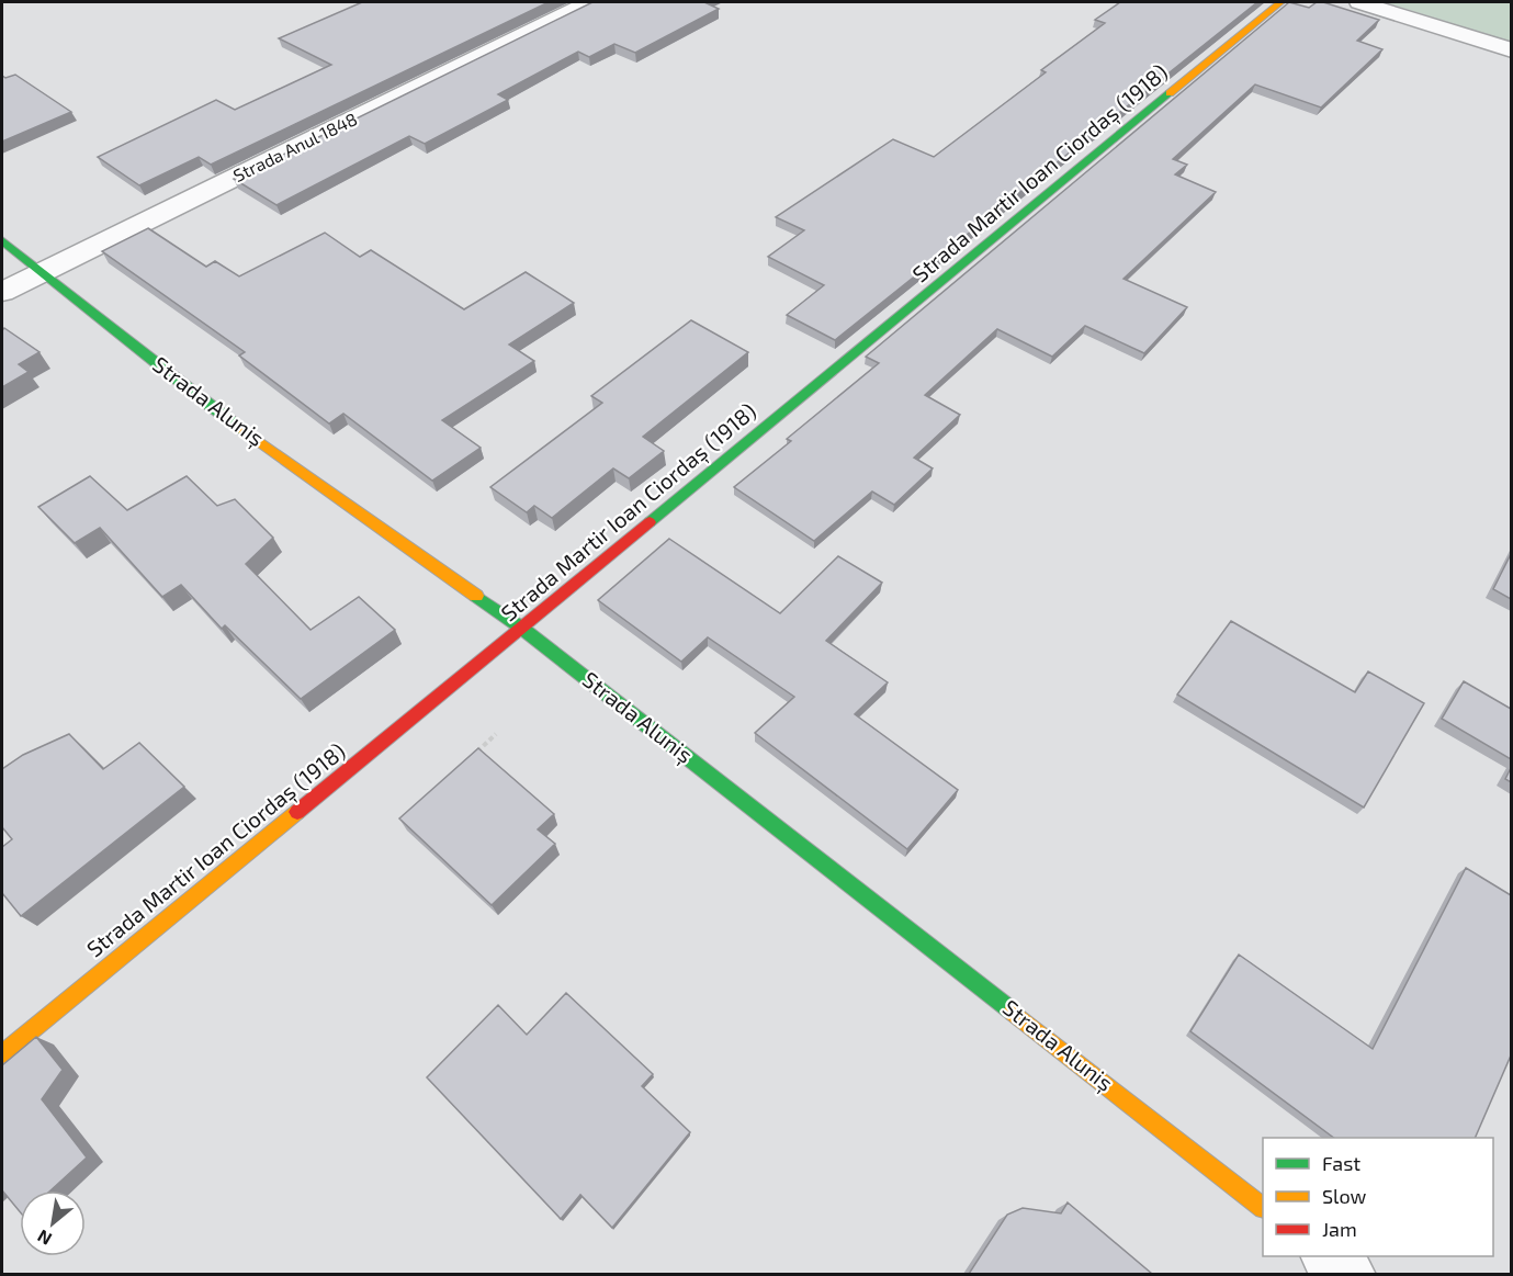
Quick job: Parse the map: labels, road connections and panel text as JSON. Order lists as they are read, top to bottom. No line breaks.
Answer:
{"streets":{"street":["Strada Anul 1848","Strada Martir Ioan Ciordaș (1918)","Strada Aluniș"]},"crossings":[["Strada Anul 1848","Strada Aluniș"],["Strada Martir Ioan Ciordaș (1918)","Strada Aluniș"]],"legend":["Fast","Slow","Jam"],"north":"bottom left"}
